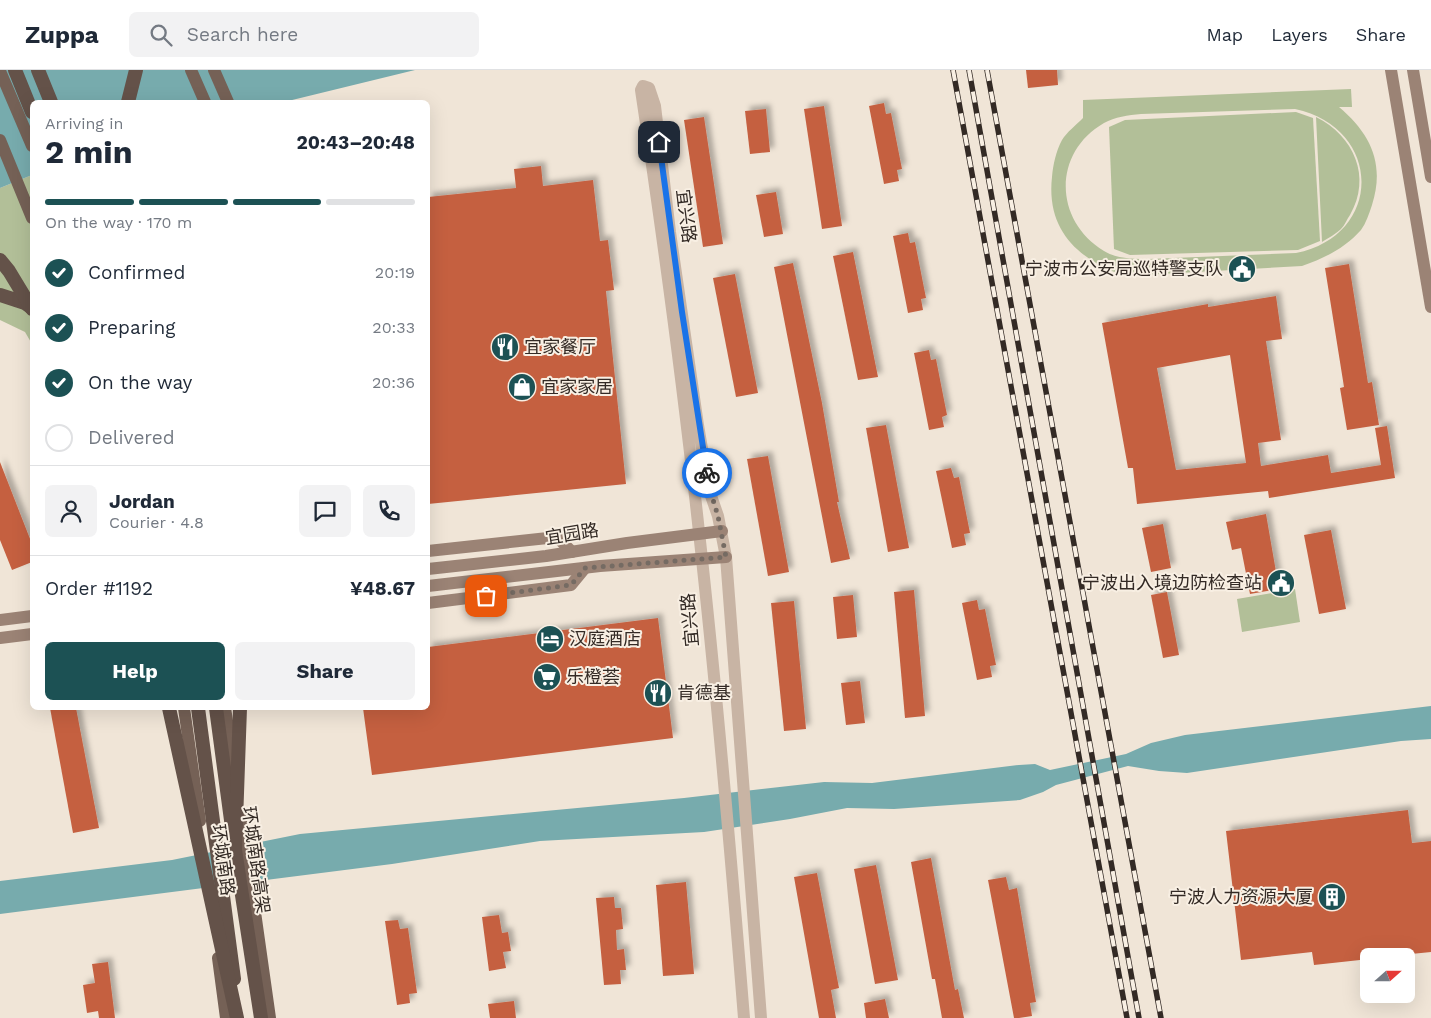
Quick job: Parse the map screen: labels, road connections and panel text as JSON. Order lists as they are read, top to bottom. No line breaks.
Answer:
{"streets":{"highway":["环城南路高架"],"main road":["宜园路","环城南路"],"street":["宜兴路"]},"crossings":[["宜兴路","宜园路"]],"places":{"public building":["宁波市公安局巡特警支队","宁波出入境边防检查站"],"restaurant":["宜家餐厅","肯德基"],"shop":["宜家家居"],"hotel":["汉庭酒店"],"supermarket":["乐橙荟"],"building":["宁波人力资源大厦"]},"north":"right","page":{"header":"Zuppa","search":"Search here","nav":["Map","Layers","Share"],"heading":["2 min","Arriving in","20:43–20:48"],"panel":["Jordan","Courier · 4.8","Order #1192","¥48.67"],"bar":"On the way · 170 m","list":[["Confirmed","20:19"],["Preparing","20:33"],["On the way","20:36"],"Delivered"],"buttons":["Help","Share"]}}
